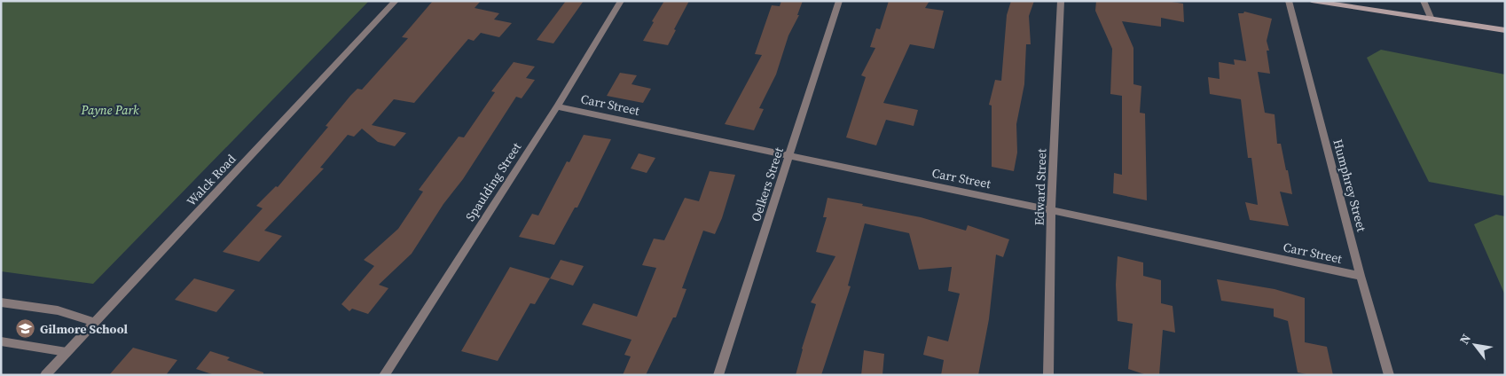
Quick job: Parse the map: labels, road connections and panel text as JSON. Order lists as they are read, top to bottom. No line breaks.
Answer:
{"streets":{"street":["Carr Street","Walck Road","Spaulding Street","Oelkers Street","Humphrey Street","Edward Street"]},"crossings":[["Carr Street","Spaulding Street"],["Carr Street","Oelkers Street"],["Carr Street","Humphrey Street"],["Carr Street","Edward Street"]],"parks":["Payne Park"],"places":{"school or university":["Gilmore School"]},"north":"top left"}
